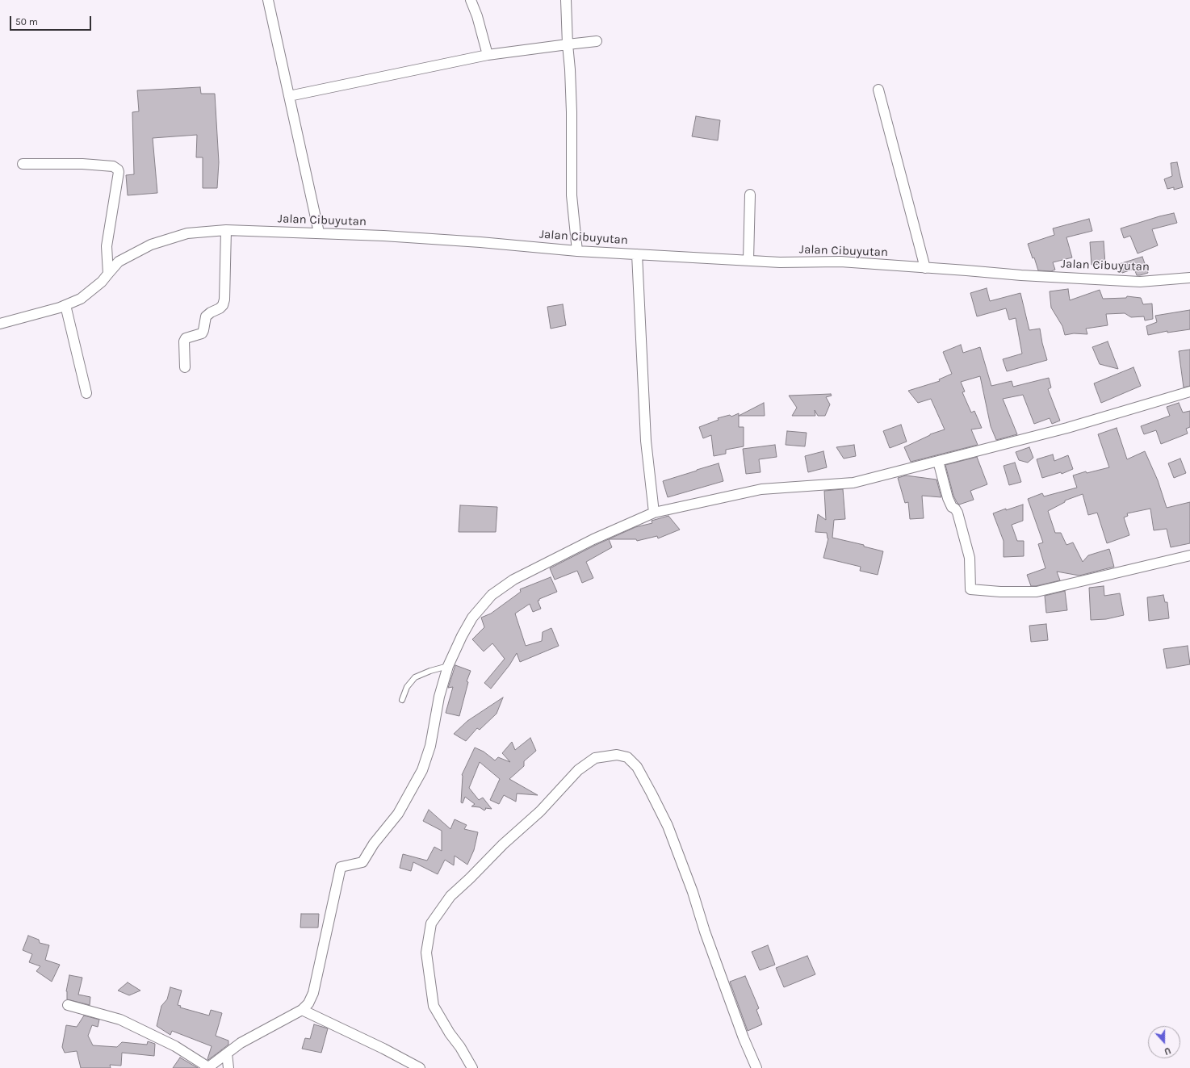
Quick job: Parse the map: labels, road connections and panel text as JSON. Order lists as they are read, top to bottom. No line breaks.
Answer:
{"streets":{"street":["Jalan Cibuyutan"]},"scale_bar":"50 m","north":"bottom"}
